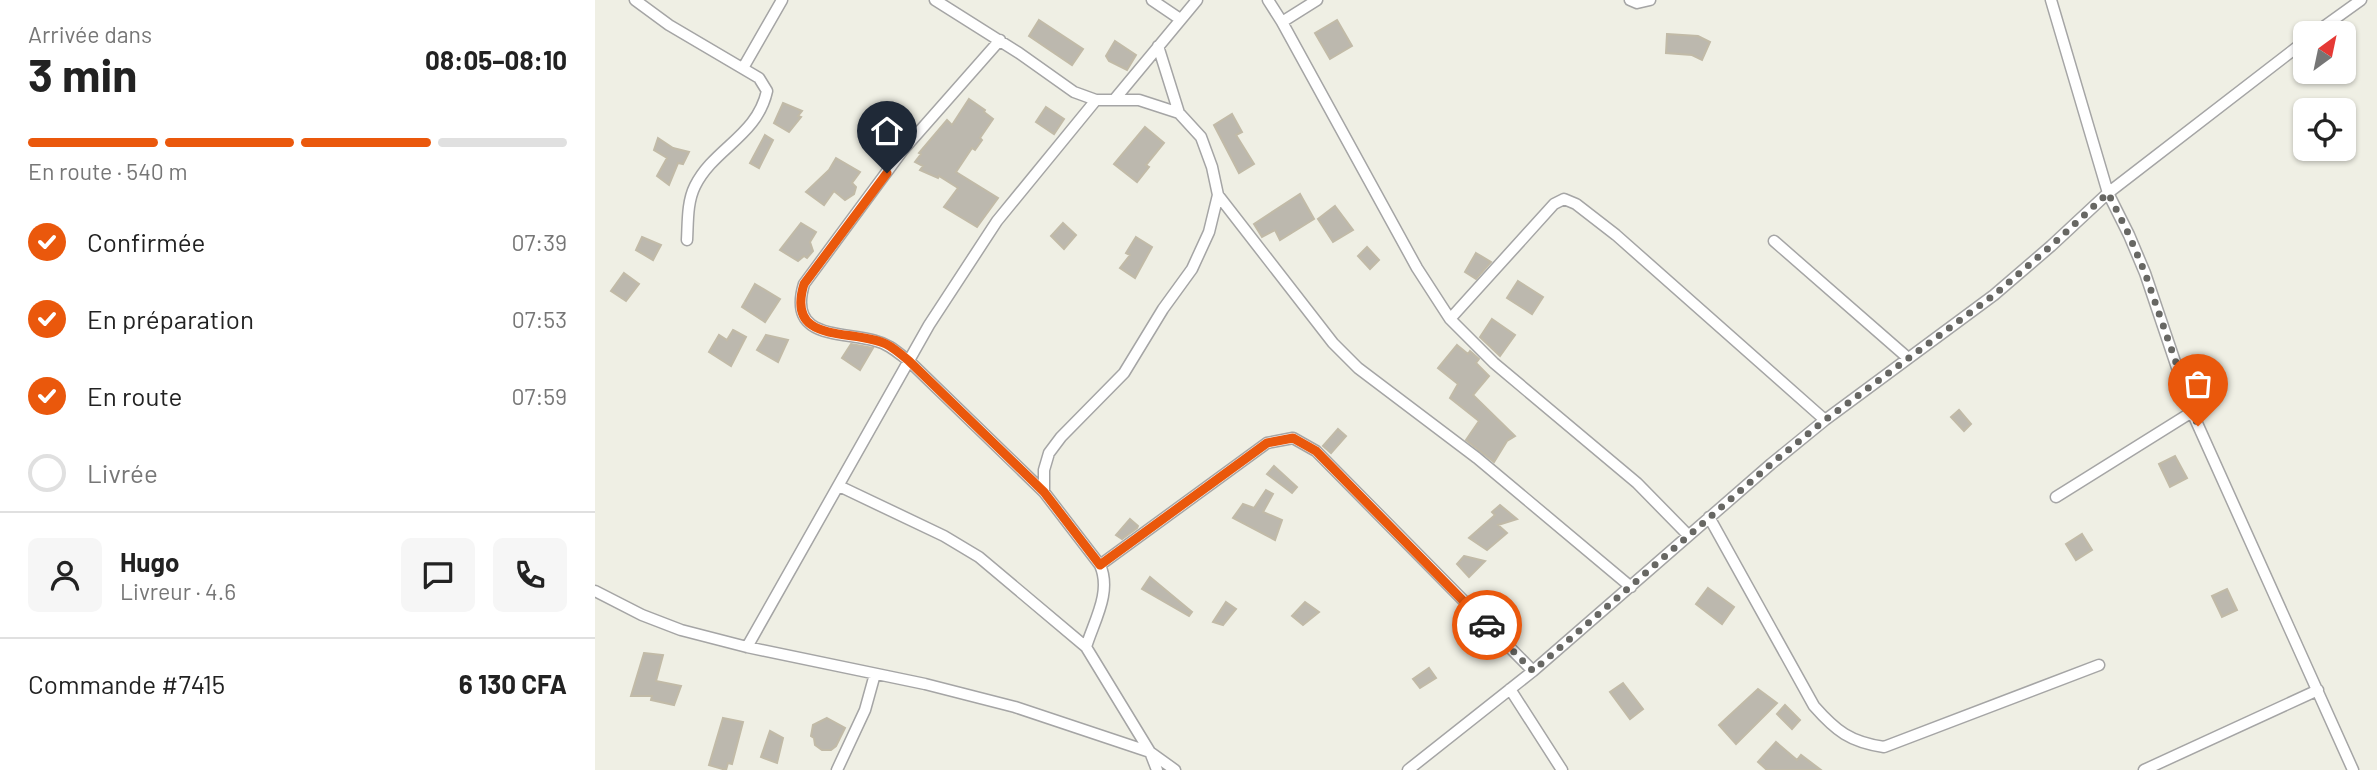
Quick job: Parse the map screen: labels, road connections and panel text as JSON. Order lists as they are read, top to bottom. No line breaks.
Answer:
{"north":"top right","page":{"heading":["3 min","Arrivée dans","08:05–08:10"],"panel":["Hugo","Livreur · 4.6","Commande #7415","6 130 CFA"],"bar":"En route · 540 m","list":[["Confirmée","07:39"],["En préparation","07:53"],["En route","07:59"],"Livrée"]}}
